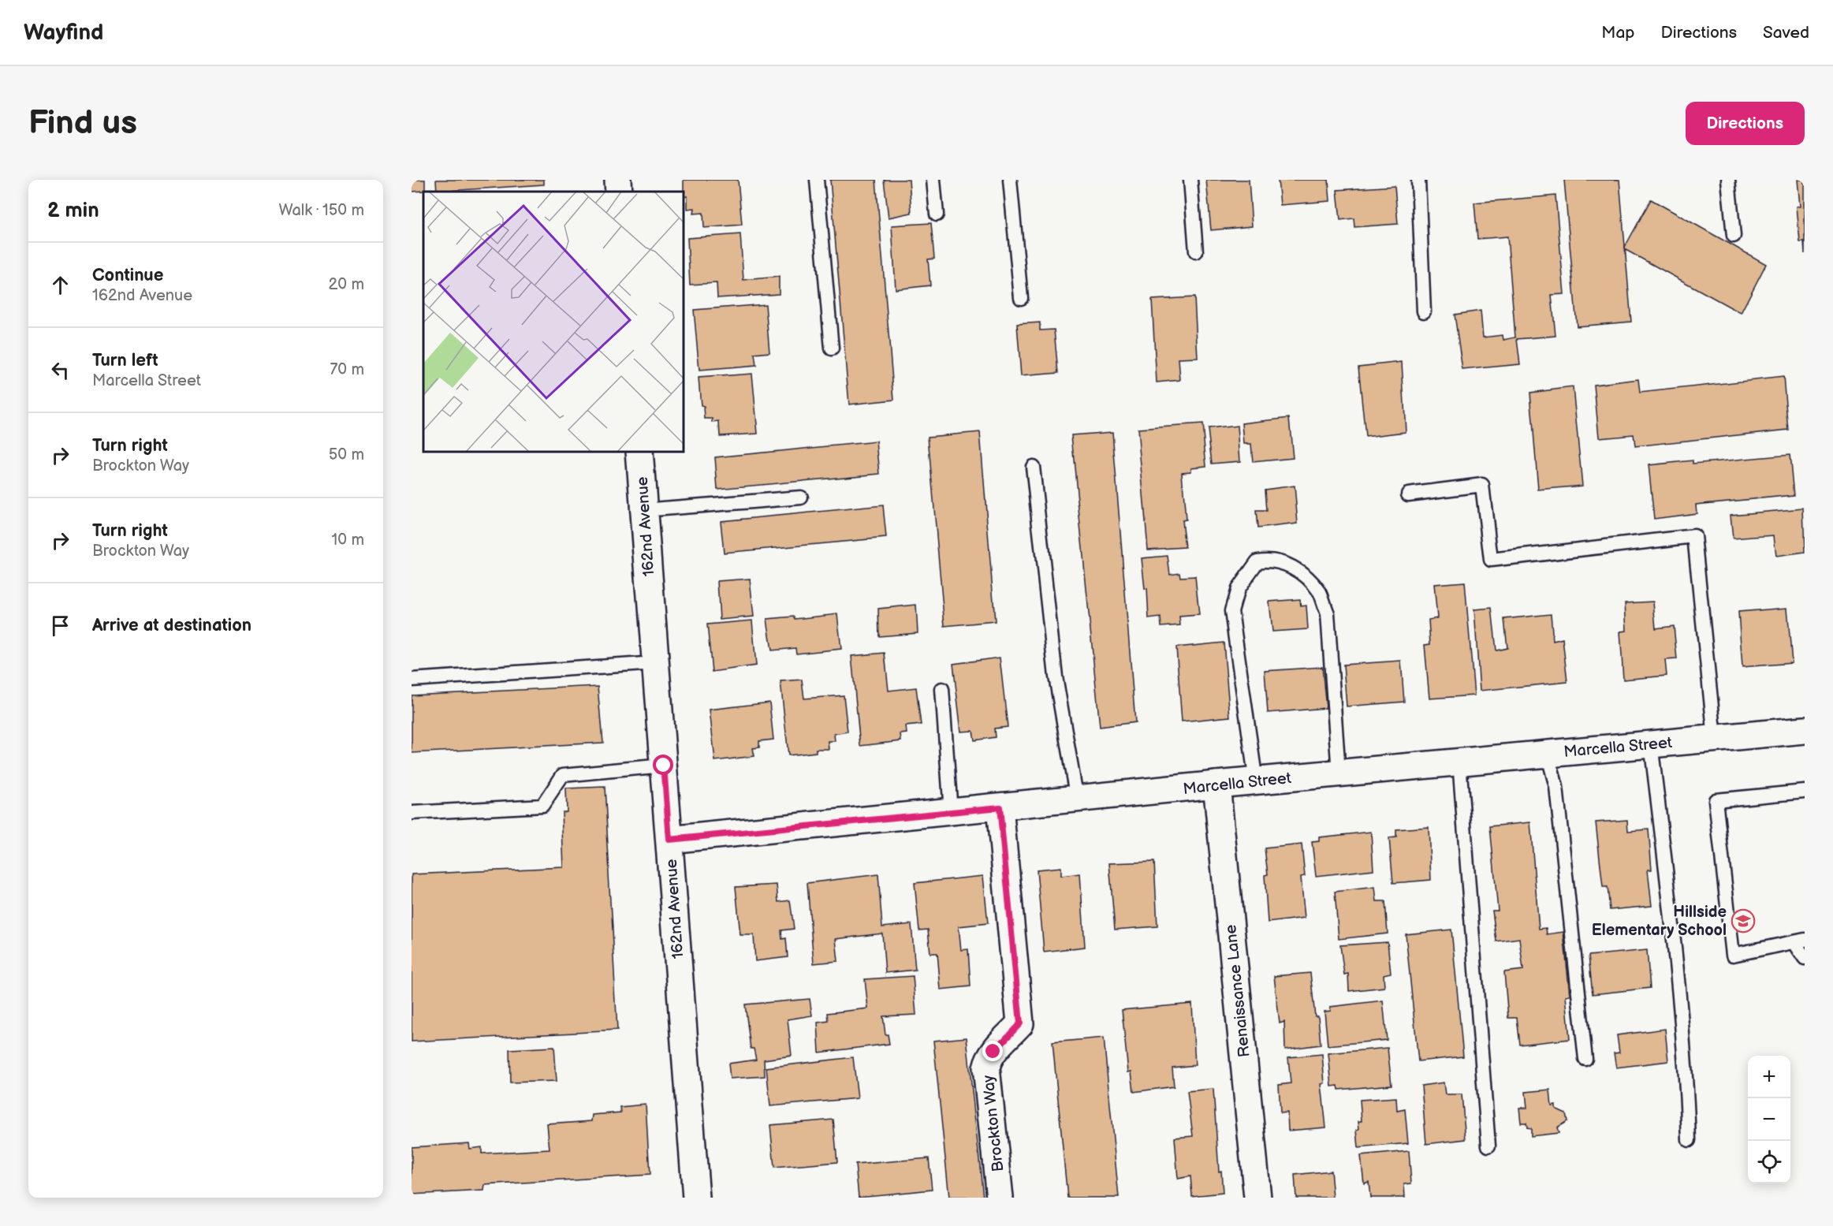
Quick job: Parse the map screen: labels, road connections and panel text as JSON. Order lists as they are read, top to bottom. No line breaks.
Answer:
{"streets":{"street":["162nd Avenue","Marcella Street","Renaissance Lane","Brockton Way"]},"crossings":[["162nd Avenue","Marcella Street"],["Marcella Street","Renaissance Lane"],["Marcella Street","Brockton Way"]],"places":{"school or university":["Hillside Elementary School"]},"page":{"header":"Wayfind","nav":["Map","Directions","Saved"],"buttons":"Directions","title":"Find us","heading":["2 min","Walk · 150 m"],"list":[["Continue","162nd Avenue","20 m"],["Turn left","Marcella Street","70 m"],["Turn right","Brockton Way","50 m"],["Turn right","Brockton Way","10 m"],"Arrive at destination"],"map_buttons":["+","−"]}}
